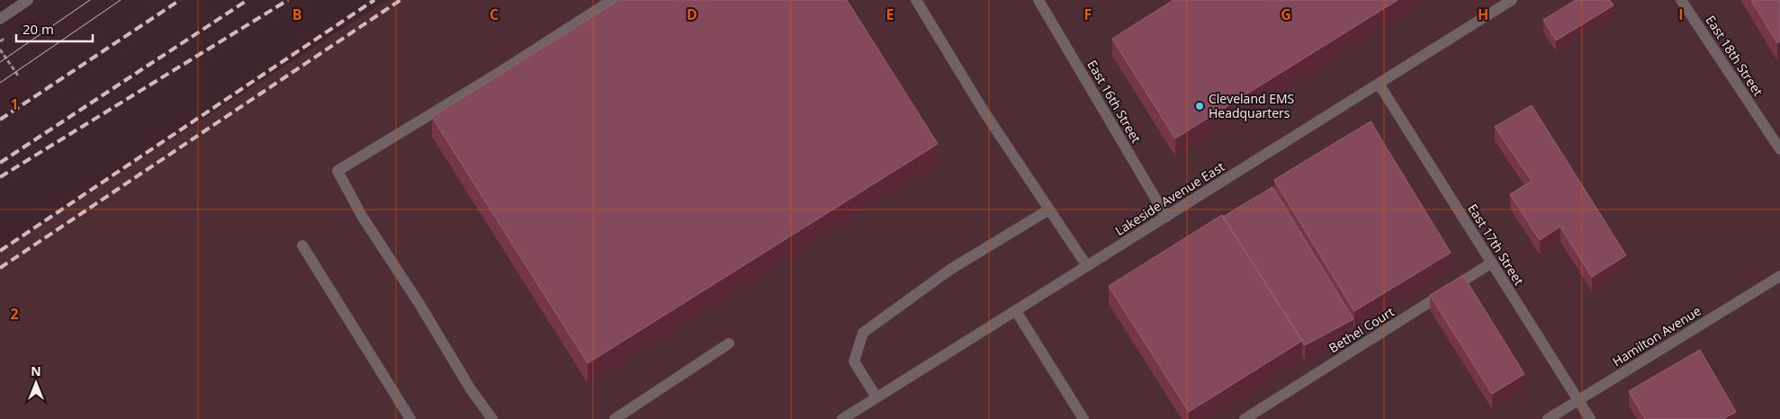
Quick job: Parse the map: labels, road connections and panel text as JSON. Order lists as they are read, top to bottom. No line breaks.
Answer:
{"streets":{"street":["East 18th Street","East 16th Street","Lakeside Avenue East","East 17th Street","Bethel Court","Hamilton Avenue"]},"crossings":[["East 16th Street","Lakeside Avenue East"],["Lakeside Avenue East","East 17th Street"],["East 17th Street","Bethel Court"],["East 17th Street","Hamilton Avenue"]],"places":["Cleveland EMS Headquarters"],"scale_bar":"20 m","north":"top","grid":{"columns":["B","C","D","E","F","G","H","I"],"rows":["1","2"]}}
